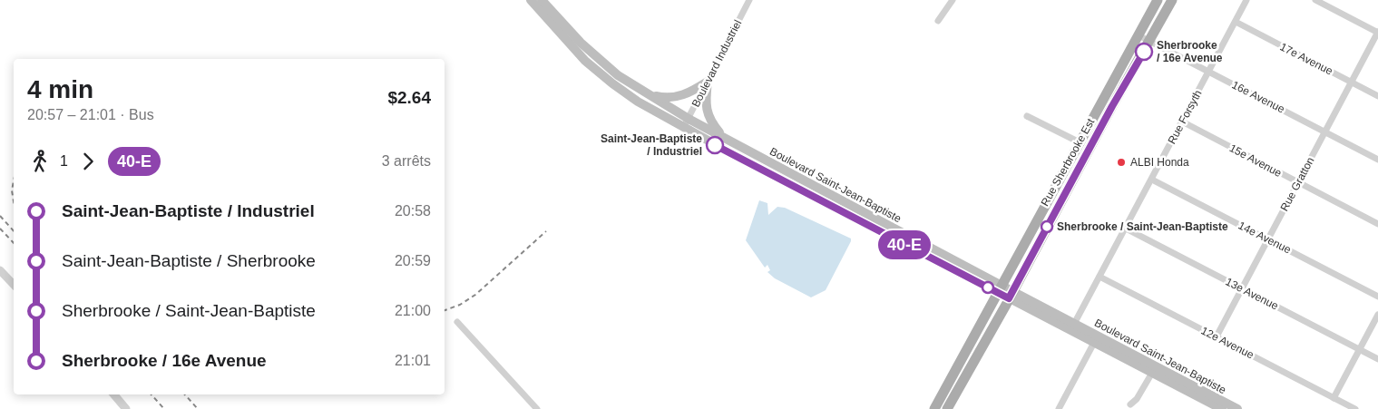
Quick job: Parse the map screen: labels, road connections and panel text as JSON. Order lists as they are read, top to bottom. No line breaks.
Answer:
{"streets":{"main road":["Rue Sherbrooke Est","Boulevard Saint-Jean-Baptiste"],"street":["17e Avenue","Boulevard Industriel","16e Avenue","Rue Forsyth","15e Avenue","Rue Gratton","14e Avenue","13e Avenue","12e Avenue"]},"crossings":[["17e Avenue","Rue Forsyth"],["17e Avenue","Rue Gratton"],["Boulevard Industriel","Boulevard Saint-Jean-Baptiste"],["16e Avenue","Rue Forsyth"],["16e Avenue","Rue Sherbrooke Est"],["16e Avenue","Rue Gratton"],["Rue Forsyth","15e Avenue"],["Rue Forsyth","Boulevard Saint-Jean-Baptiste"],["Rue Forsyth","14e Avenue"],["Rue Forsyth","13e Avenue"],["Rue Forsyth","12e Avenue"],["15e Avenue","Rue Gratton"],["Rue Sherbrooke Est","Boulevard Saint-Jean-Baptiste"],["Rue Gratton","14e Avenue"],["Rue Gratton","13e Avenue"],["Rue Gratton","12e Avenue"]],"places":["Sherbrooke / 16e Avenue","Saint-Jean-Baptiste / Industriel","ALBI Honda","Sherbrooke / Saint-Jean-Baptiste"],"lines":["bus line 40-E"],"page":{"on_map":"40-E","heading":["4 min","20:57 – 21:01 · Bus","$2.64"],"legs":["1","40-E","3 arrêts"],"list":[{"name":"Saint-Jean-Baptiste / Industriel","value":"20:58"},{"name":"Saint-Jean-Baptiste / Sherbrooke","value":"20:59"},{"name":"Sherbrooke / Saint-Jean-Baptiste","value":"21:00"},{"name":"Sherbrooke / 16e Avenue","value":"21:01"}]}}
